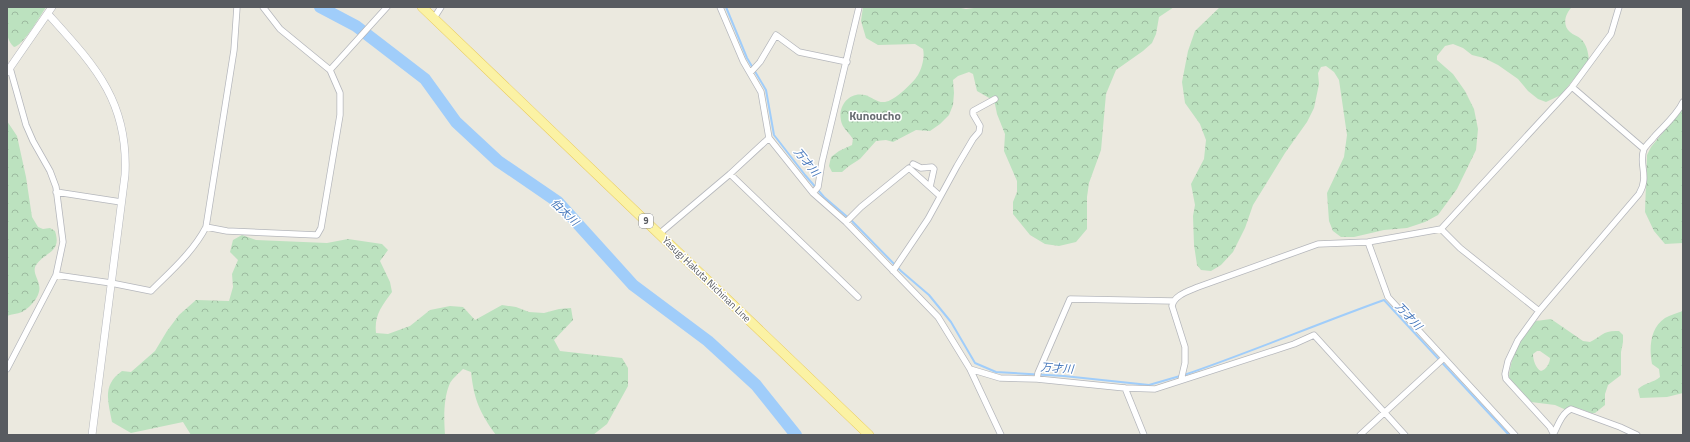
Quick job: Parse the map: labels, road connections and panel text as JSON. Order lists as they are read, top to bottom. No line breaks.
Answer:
{"streets":{"main road":["9","Yasugi Hakuta Nichinan Line"]},"districts":["Kunoucho"],"water":["万才川","伯太川"]}
